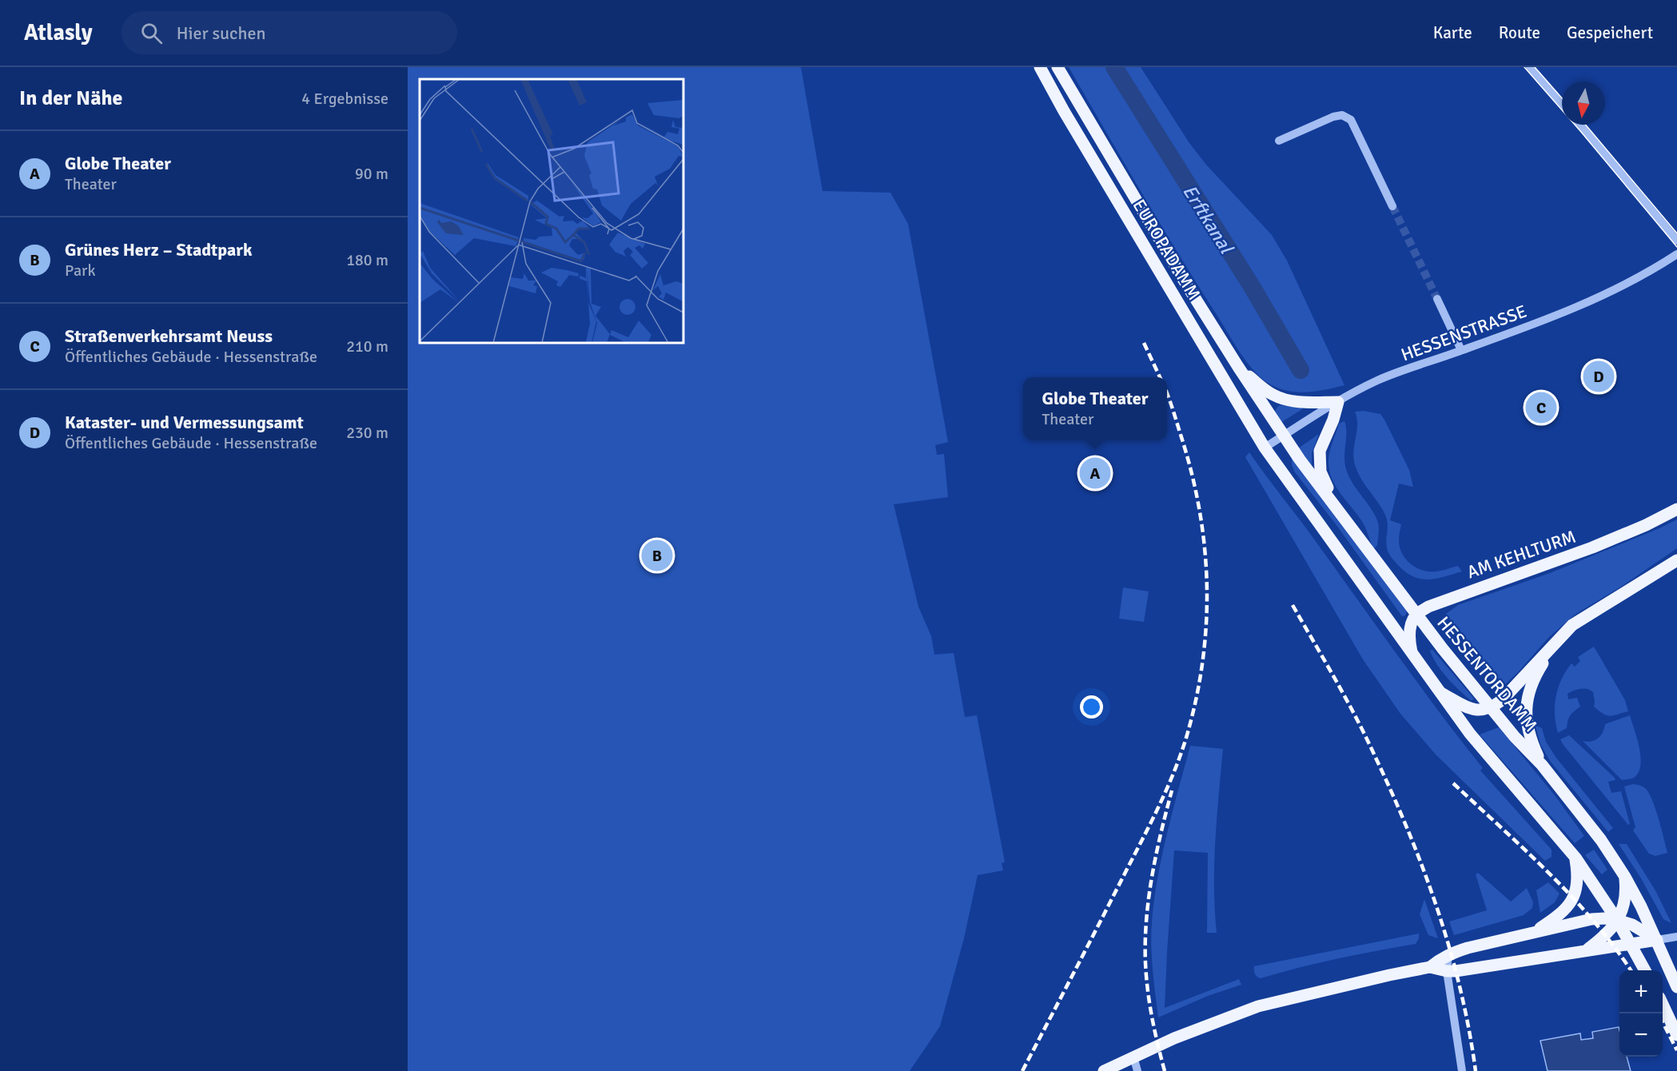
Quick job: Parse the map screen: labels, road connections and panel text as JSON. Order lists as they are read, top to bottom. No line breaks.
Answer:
{"streets":{"main road":["EUROPADAMM","AM KEHLTURM","HESSENTORDAMM"],"street":["HESSENSTRASSE"]},"crossings":[["EUROPADAMM","HESSENSTRASSE"],["EUROPADAMM","HESSENTORDAMM"],["HESSENSTRASSE","HESSENTORDAMM"],["AM KEHLTURM","HESSENTORDAMM"]],"water":["Erftkanal"],"north":"bottom","page":{"header":"Atlasly","search":"Hier suchen","nav":["Karte","Route","Gespeichert"],"heading":["In der Nähe","4 Ergebnisse"],"list":[{"mark":"A","name":"Globe Theater","note":"Theater","value":"90 m"},{"mark":"B","name":"Grünes Herz – Stadtpark","note":"Park","value":"180 m"},{"mark":"C","name":"Straßenverkehrsamt Neuss","note":"Öffentliches Gebäude · Hessenstraße","value":"210 m"},{"mark":"D","name":"Kataster- und Vermessungsamt","note":"Öffentliches Gebäude · Hessenstraße","value":"230 m"}],"pins":["D","C","A","B"],"popup":["Globe Theater","Theater"],"map_buttons":["+","−"]}}
